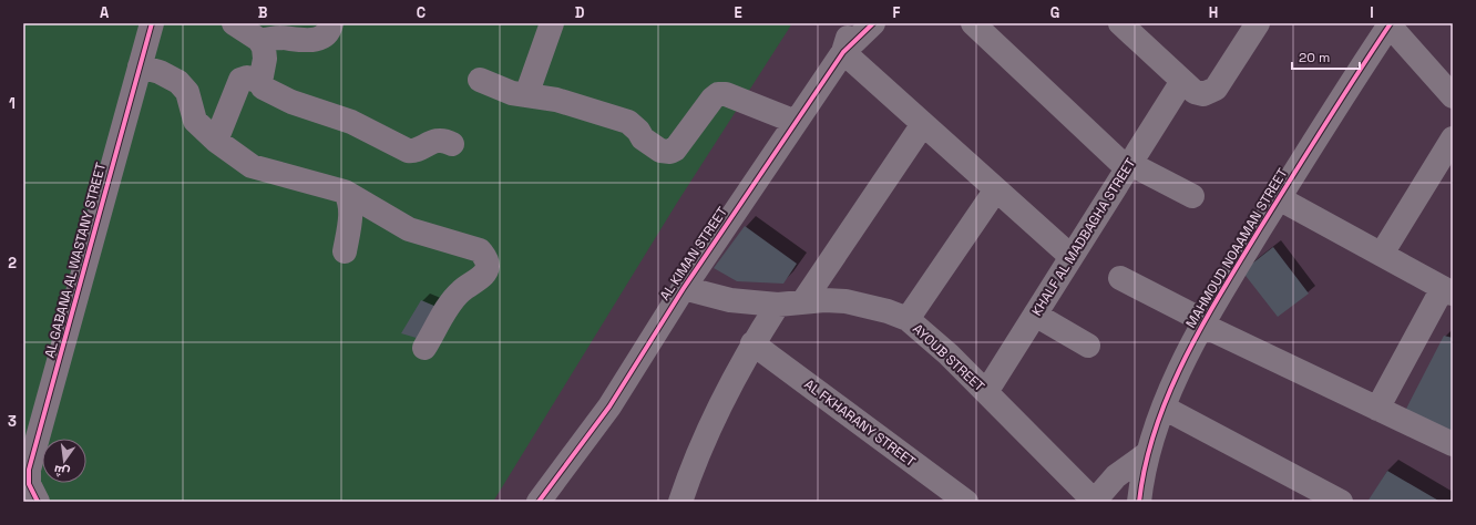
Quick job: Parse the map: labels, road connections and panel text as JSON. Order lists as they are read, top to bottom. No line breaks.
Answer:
{"streets":{"street":["KHALF AL MADBAGHA STREET","MAHMOUD NOAAMAN STREET","AL KIMAN STREET","AL GABANA AL WASTANY STREET","AYOUB STREET","AL FKHARANY STREET"]},"crossings":[["KHALF AL MADBAGHA STREET","AYOUB STREET"],["AL KIMAN STREET","AYOUB STREET"]],"scale_bar":"20 m","north":"bottom","grid":{"columns":["A","B","C","D","E","F","G","H","I"],"rows":["1","2","3"]}}
